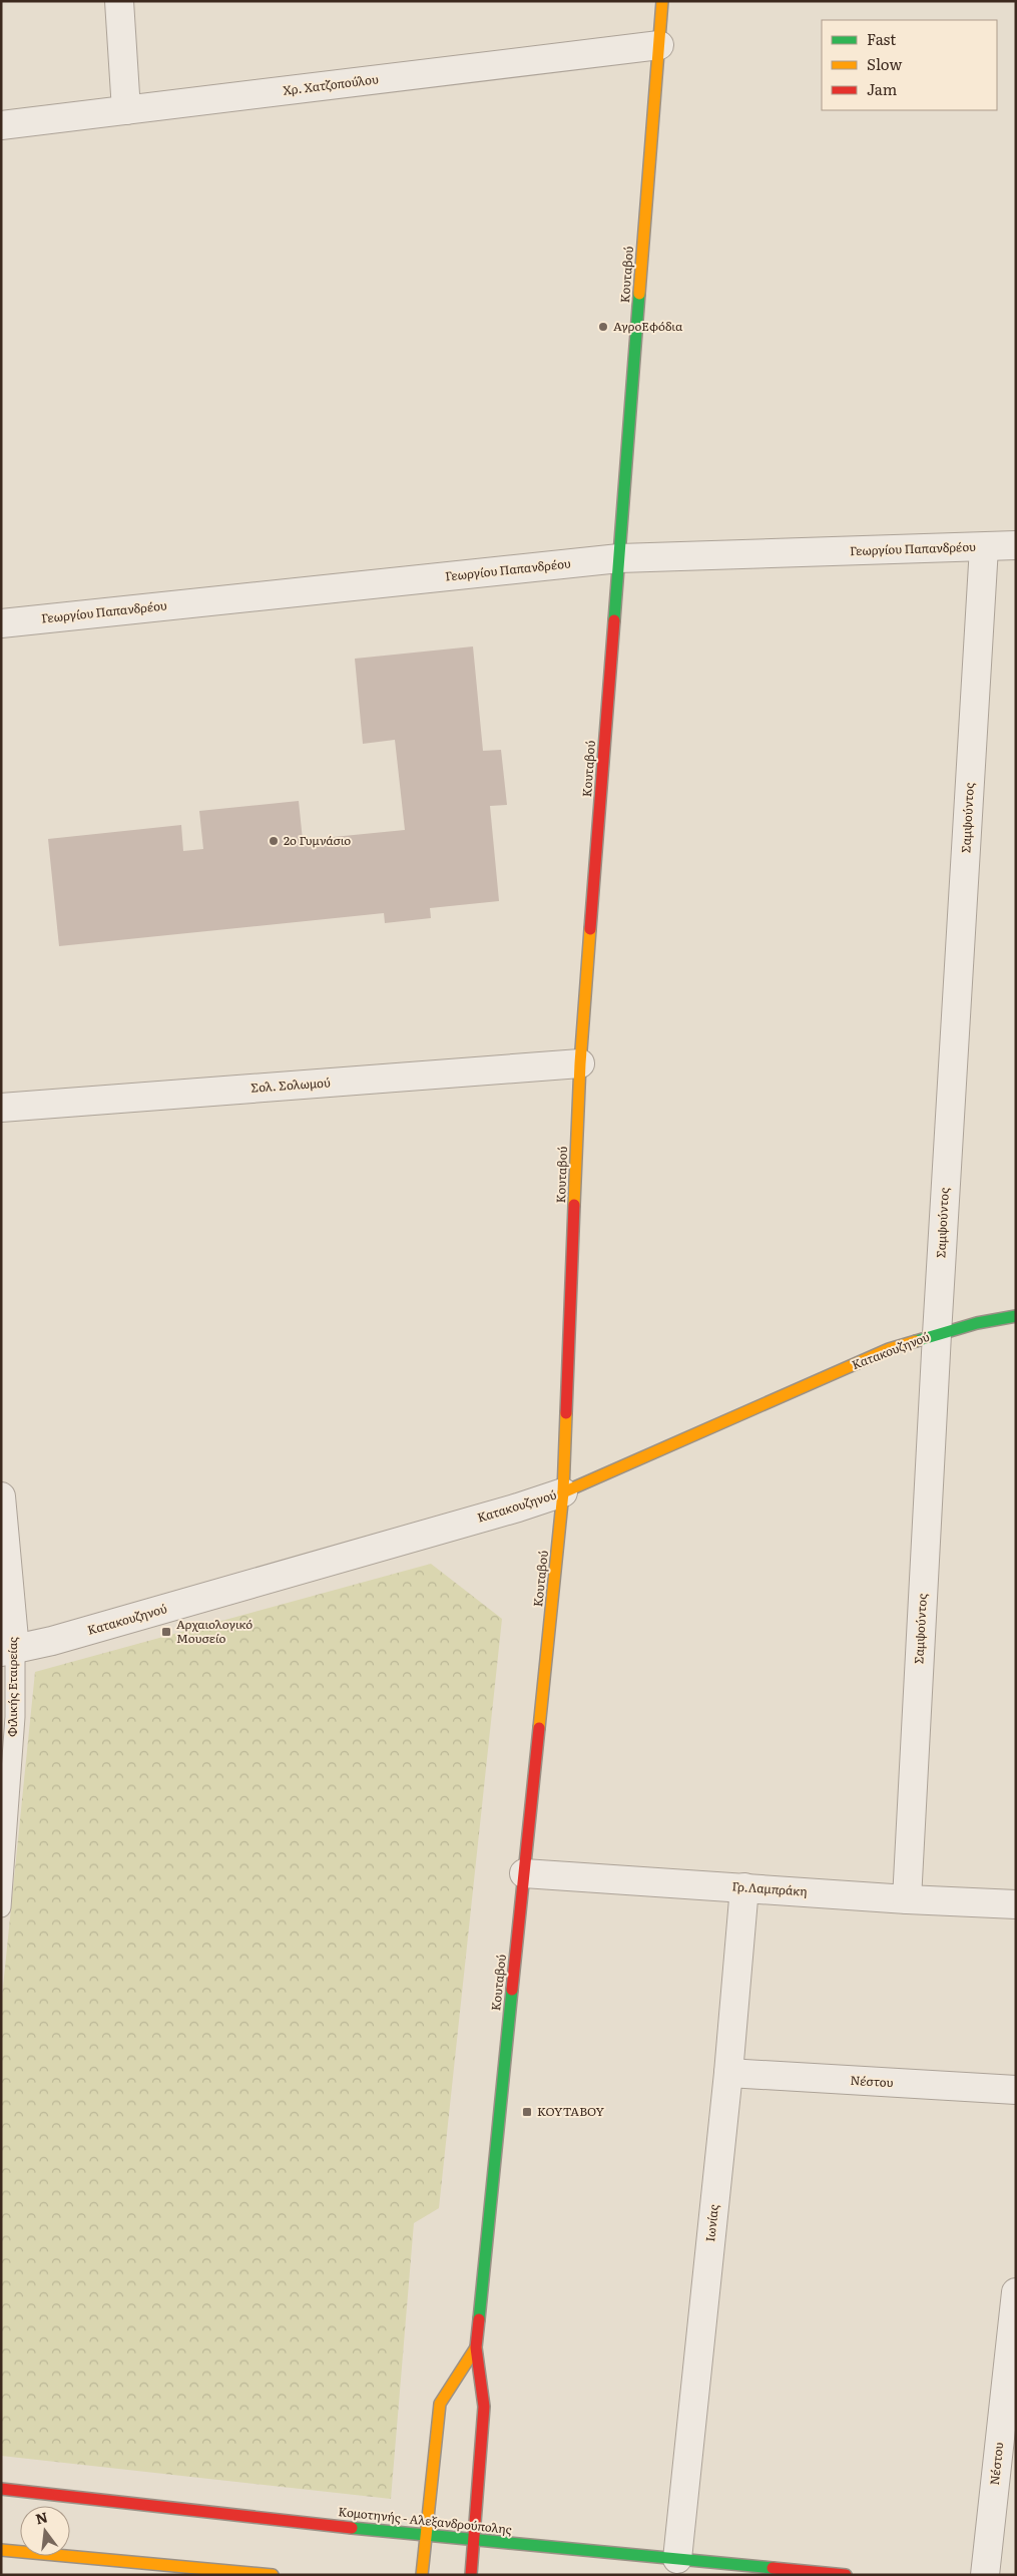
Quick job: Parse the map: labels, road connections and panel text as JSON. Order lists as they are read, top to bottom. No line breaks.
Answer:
{"streets":{"street":["Χρ. Χατζοπούλου","Κουταβού","Γεωργίου Παπανδρέου","Σαμψούντος","Σολ. Σολωμού","Κατακουζηνού","Φιλικής Εταιρείας","Γρ.Λαμπράκη","Νέστου","Ιωνίας","Κομοτηνής - Αλεξανδρούπολης"]},"crossings":[["Χρ. Χατζοπούλου","Κουταβού"],["Κουταβού","Γεωργίου Παπανδρέου"],["Κουταβού","Σολ. Σολωμού"],["Κουταβού","Κατακουζηνού"],["Κουταβού","Γρ.Λαμπράκη"],["Γεωργίου Παπανδρέου","Σαμψούντος"],["Σαμψούντος","Κατακουζηνού"],["Σαμψούντος","Γρ.Λαμπράκη"],["Κατακουζηνού","Φιλικής Εταιρείας"],["Γρ.Λαμπράκη","Ιωνίας"],["Νέστου","Ιωνίας"],["Ιωνίας","Κομοτηνής - Αλεξανδρούπολης"]],"places":{"other":["ΑγροΕφόδια","2ο Γυμνάσιο"],"transit":["Αρχαιολογικό Μουσείο","ΚΟΥΤΑΒΟΥ"]},"legend":["Fast","Slow","Jam"],"north":"top"}
